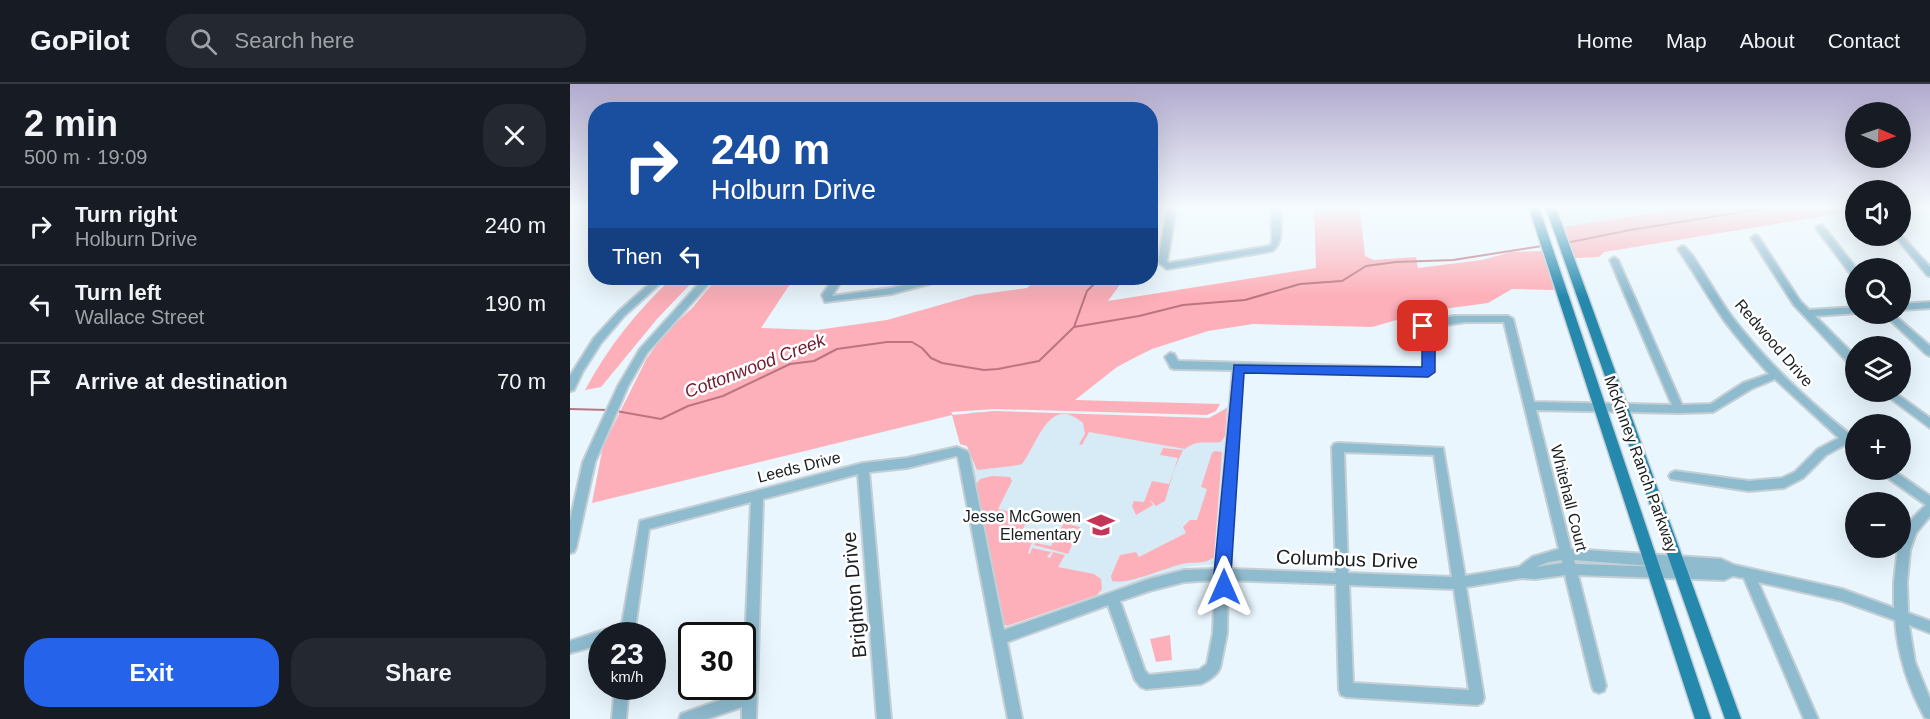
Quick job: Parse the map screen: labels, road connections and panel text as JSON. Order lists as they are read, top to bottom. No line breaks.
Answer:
{"streets":{"main road":["McKinney Ranch Parkway"],"street":["Redwood Drive","Leeds Drive","Whitehall Court","Columbus Drive","Brighton Drive"]},"crossings":[["McKinney Ranch Parkway","Columbus Drive"],["Leeds Drive","Columbus Drive"],["Leeds Drive","Brighton Drive"],["Whitehall Court","Columbus Drive"]],"water":["Cottonwood Creek"],"places":{"school or university":["Jesse McGowen Elementary"]},"north":"right","page":{"header":"GoPilot","search":"Search here","nav":["Home","Map","About","Contact"],"heading":["2 min","500 m · 19:09"],"map_buttons":["+","−"],"turn":["240 m","Holburn Drive"],"list":[{"name":"Turn right","note":"Holburn Drive","value":"240 m"},{"name":"Turn left","note":"Wallace Street","value":"190 m"},{"name":"Arrive at destination","value":"70 m"}],"then":"Then","speed":"23 km/h","limit":"30","buttons":["Exit","Share"]}}
